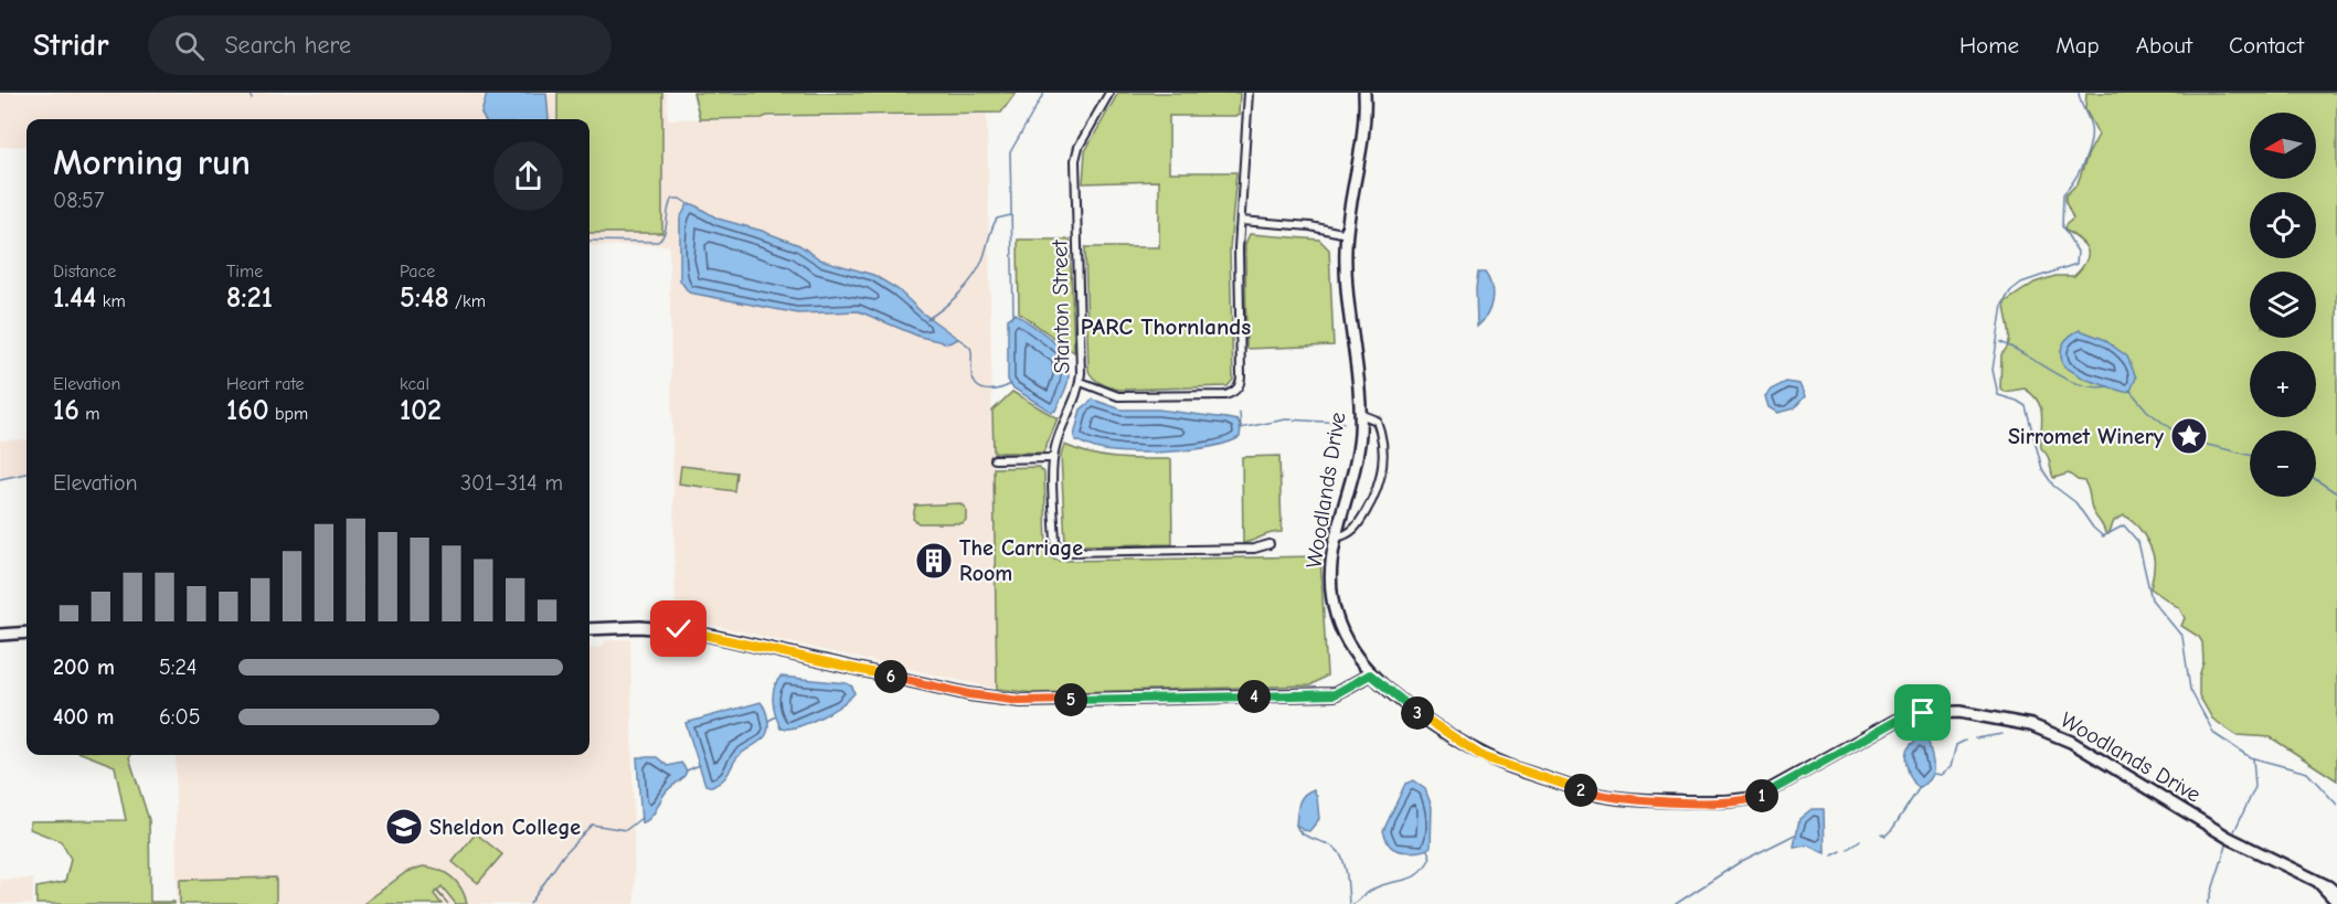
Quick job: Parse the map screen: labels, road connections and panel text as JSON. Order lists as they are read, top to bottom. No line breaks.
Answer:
{"streets":{"main road":["Woodlands Drive"],"street":["Stanton Street"]},"districts":["PARC Thornlands"],"places":{"place":["Sirromet Winery"],"building":["The Carriage Room"],"school or university":["Sheldon College"]},"north":"left","page":{"header":"Stridr","search":"Search here","nav":["Home","Map","About","Contact"],"map_buttons":["+","−"],"heading":["Morning run","08:57"],"stats":[["Distance","1.44 km"],["Time","8:21"],["Pace","5:48 /km"],["Elevation","16 m"],["Heart rate","160 bpm"],["kcal","102"]],"chart":["Elevation","301–314 m"],"list":[{"name":"200 m","note":"5:24"},{"name":"400 m","note":"6:05"}],"pins":["6","4","5","3","2","1"]}}
